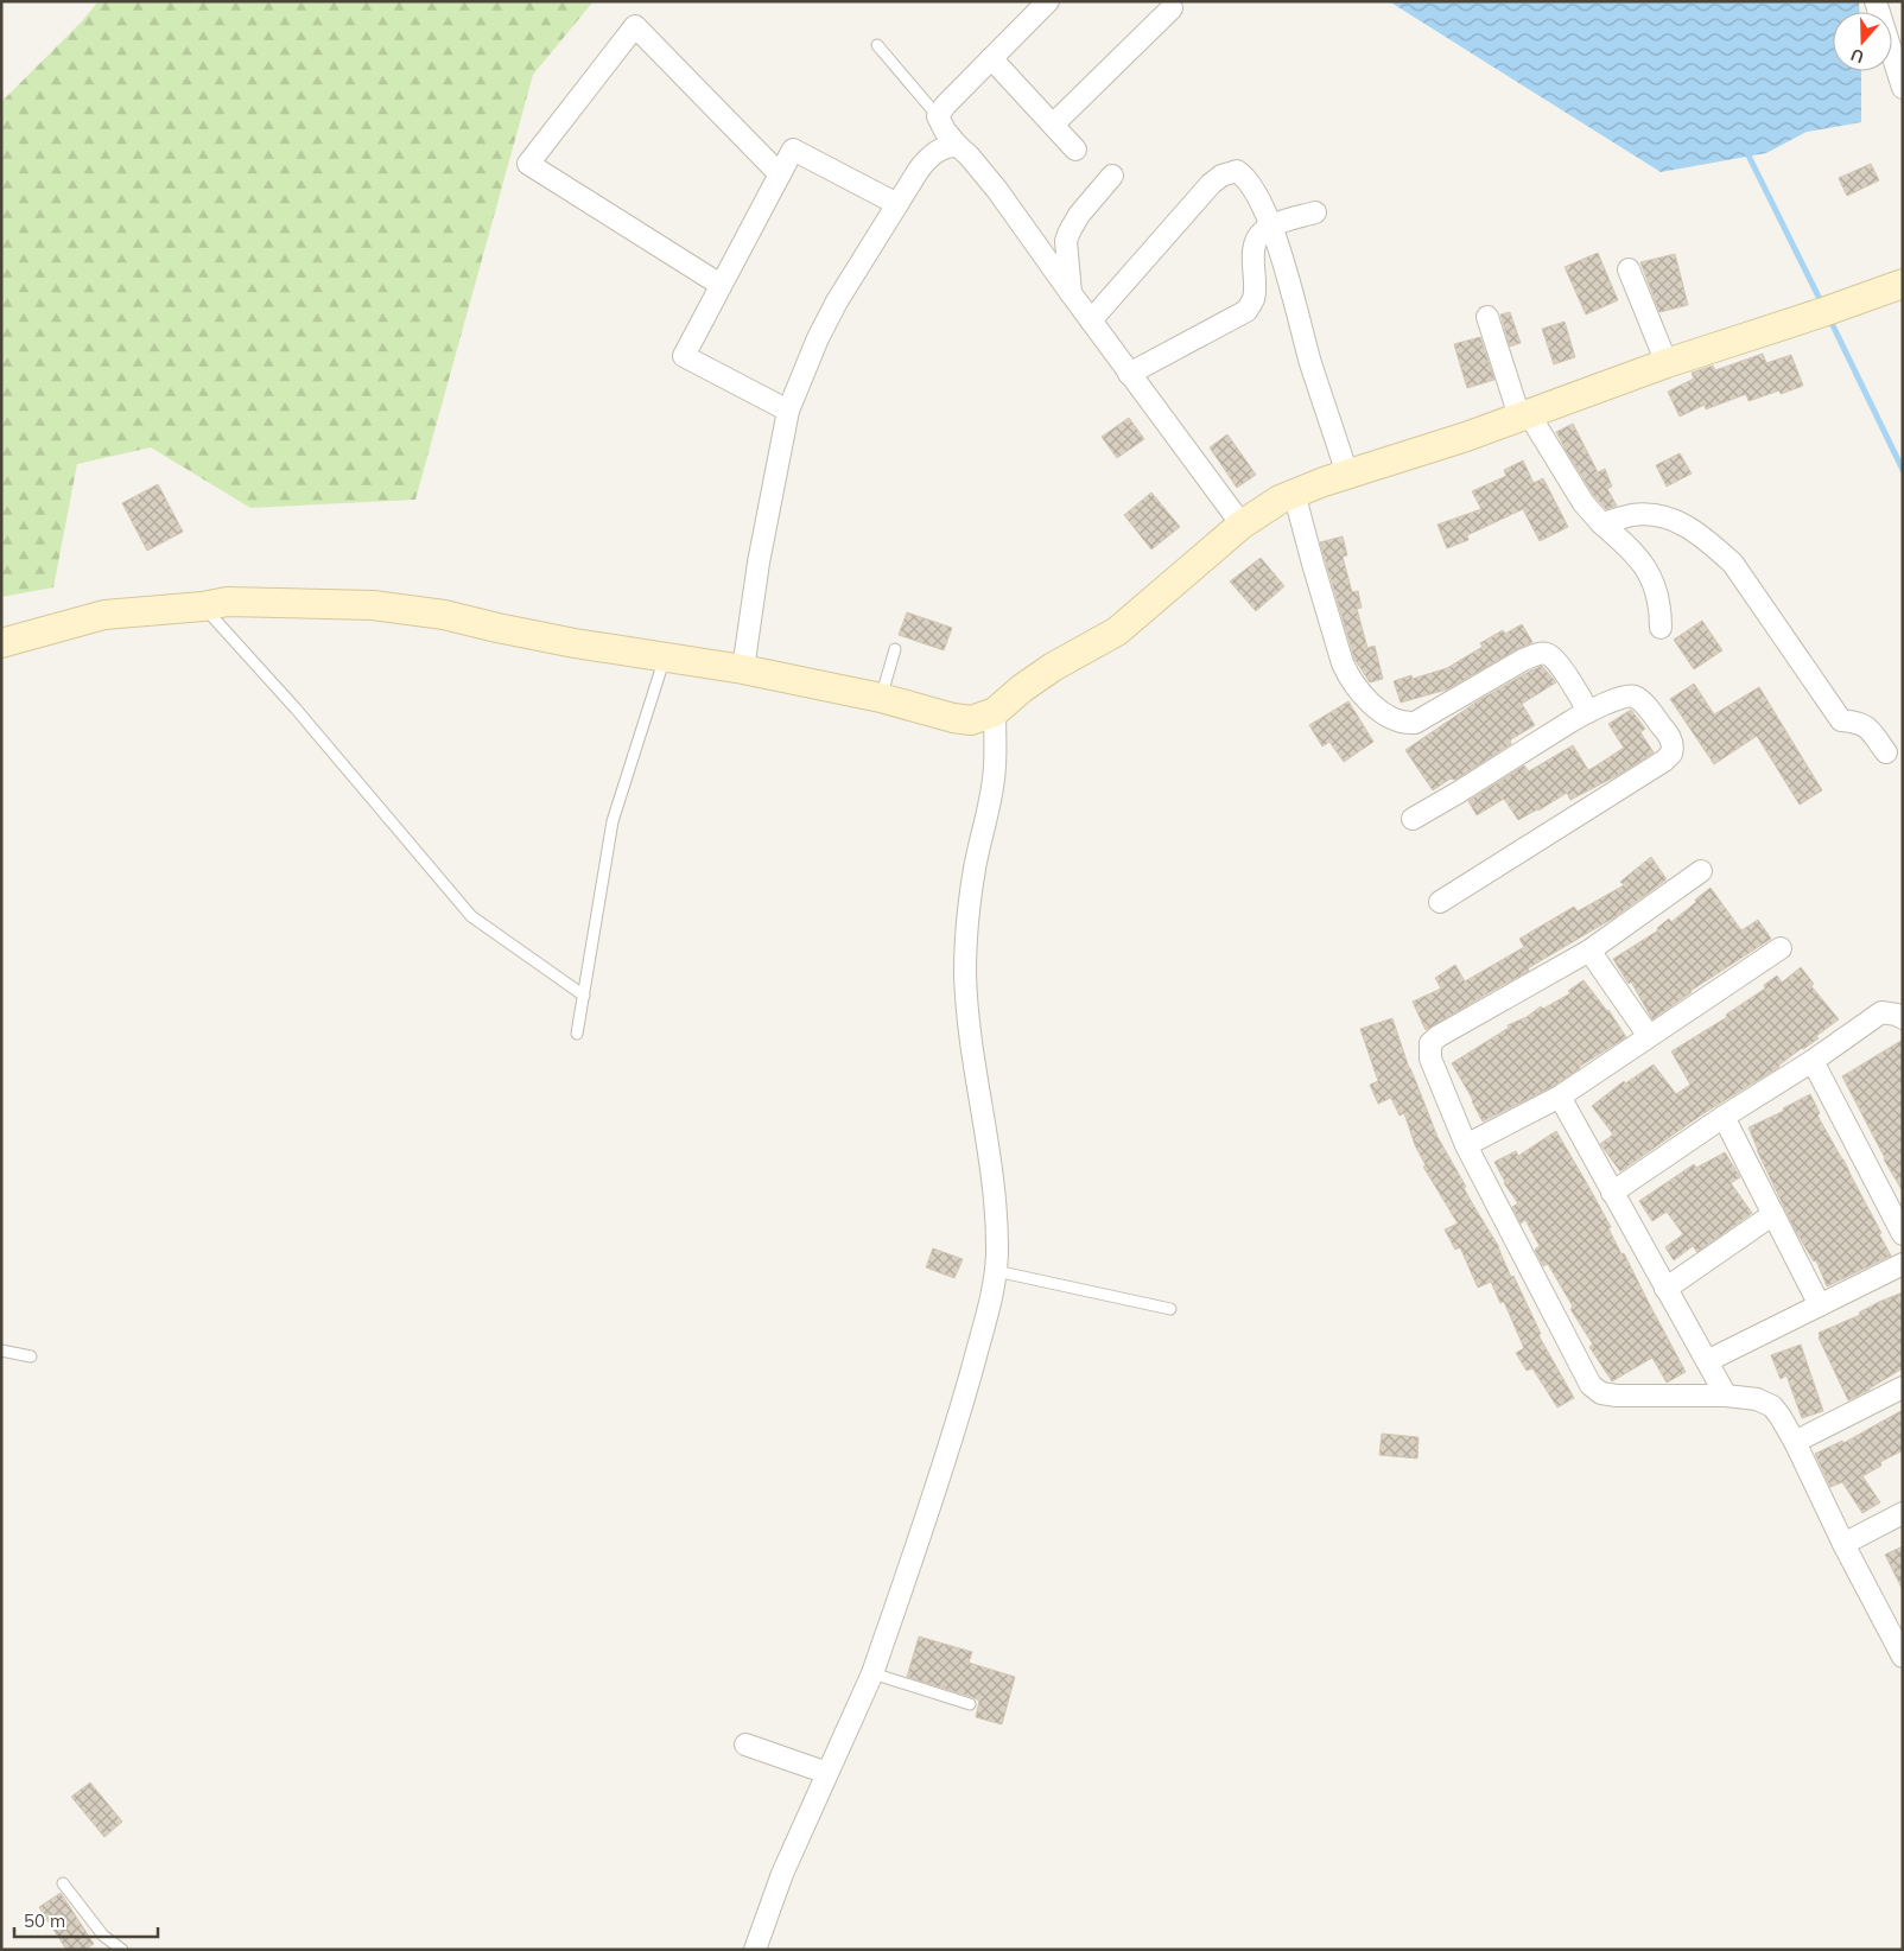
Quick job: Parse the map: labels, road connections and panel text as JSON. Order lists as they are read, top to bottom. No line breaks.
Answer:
{"scale_bar":"50 m","north":"bottom"}
